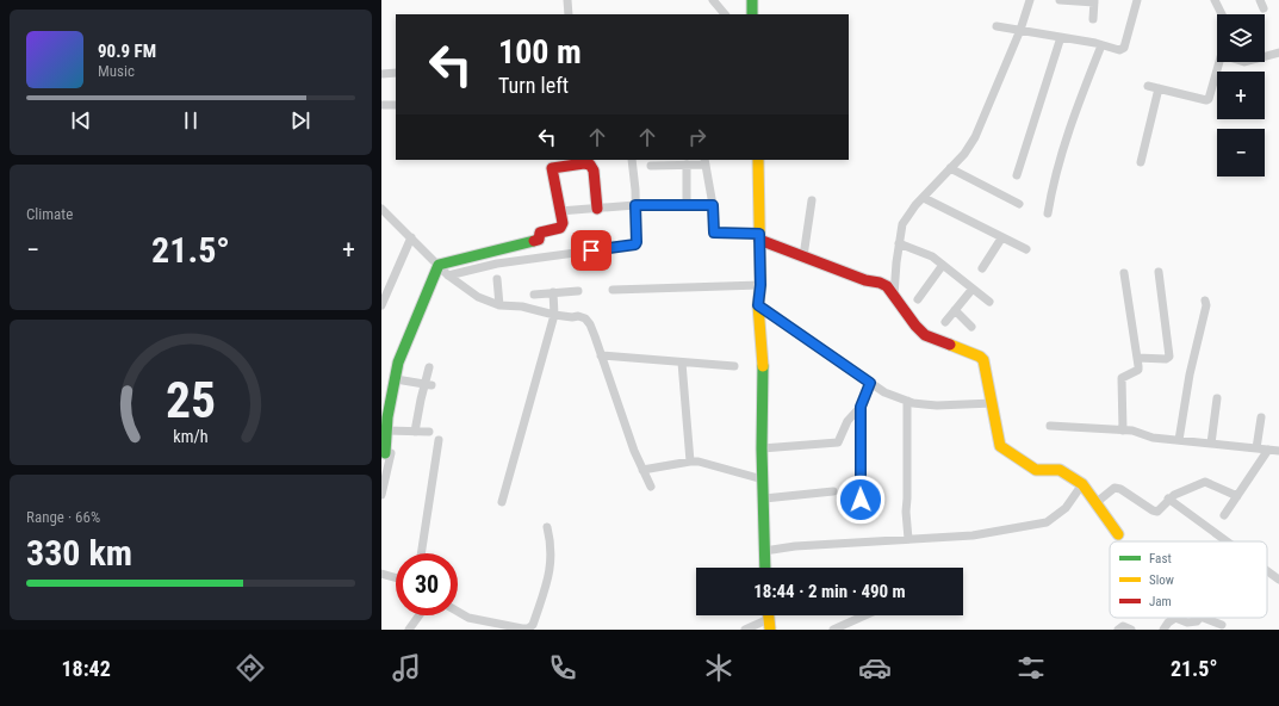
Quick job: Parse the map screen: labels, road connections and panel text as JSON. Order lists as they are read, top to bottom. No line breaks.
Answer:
{"legend":["Fast","Slow","Jam"],"page":{"map_buttons":["+","−"],"turn":["100 m","Turn left"],"song":["90.9 FM","Music"],"tile":["Climate",["Range · 66%","330 km"]],"heat":["−","21.5°","+"],"limit":"30","trip":"18:44 · 2 min · 490 m","tabs":["18:42","21.5°"],"gauge":["25","km/h"]}}
